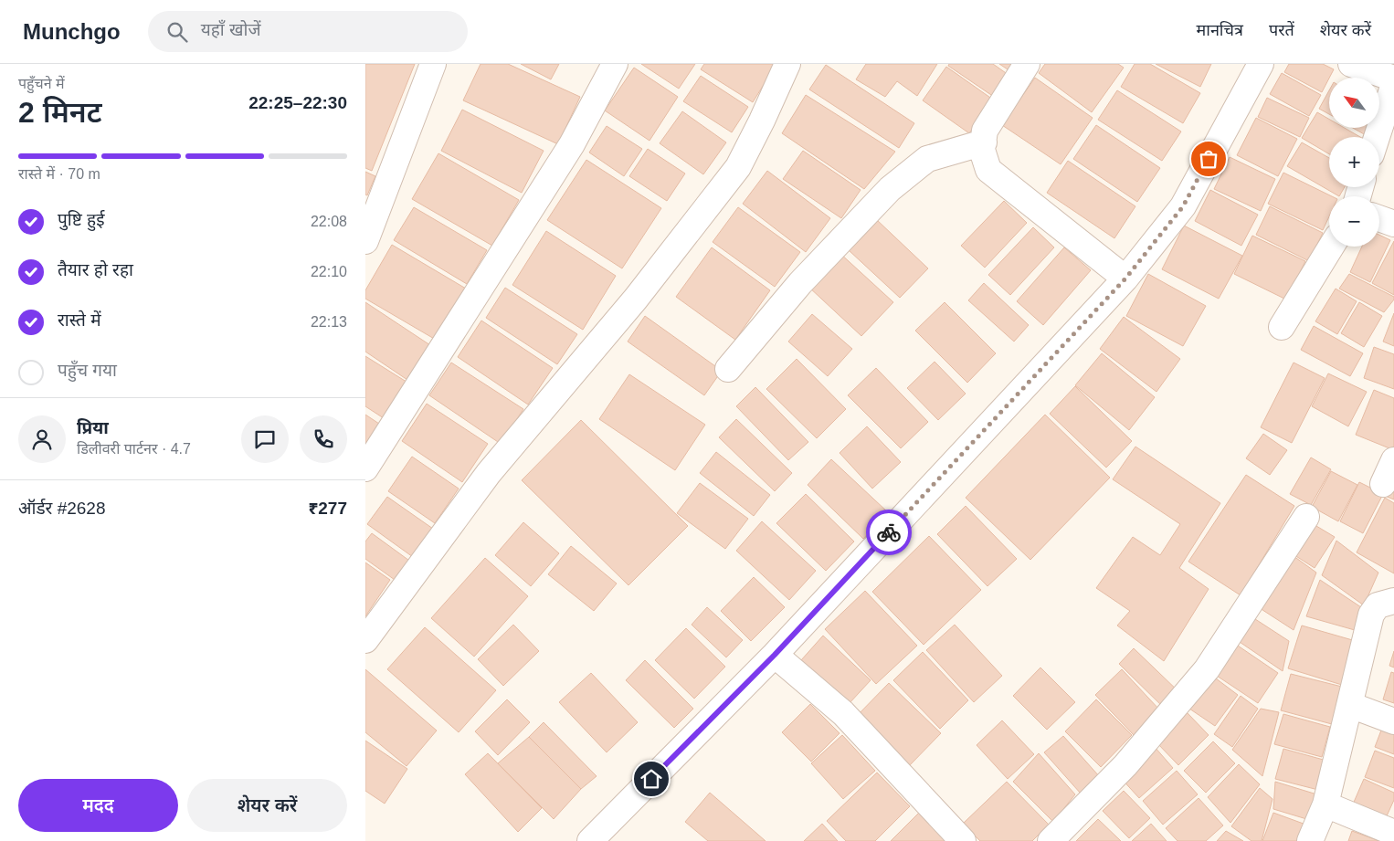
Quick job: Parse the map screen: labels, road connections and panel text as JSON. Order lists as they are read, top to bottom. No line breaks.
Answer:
{"north":"top left","page":{"header":"Munchgo","search":"यहाँ खोजें","nav":["मानचित्र","परतें","शेयर करें"],"heading":["2 मिनट","पहुँचने में","22:25–22:30"],"panel":["प्रिया","डिलीवरी पार्टनर · 4.7","ऑर्डर #2628","₹277"],"map_buttons":["+","−"],"bar":"रास्ते में · 70 m","list":[["पुष्टि हुई","22:08"],["तैयार हो रहा","22:10"],["रास्ते में","22:13"],"पहुँच गया"],"buttons":["मदद","शेयर करें"]}}
